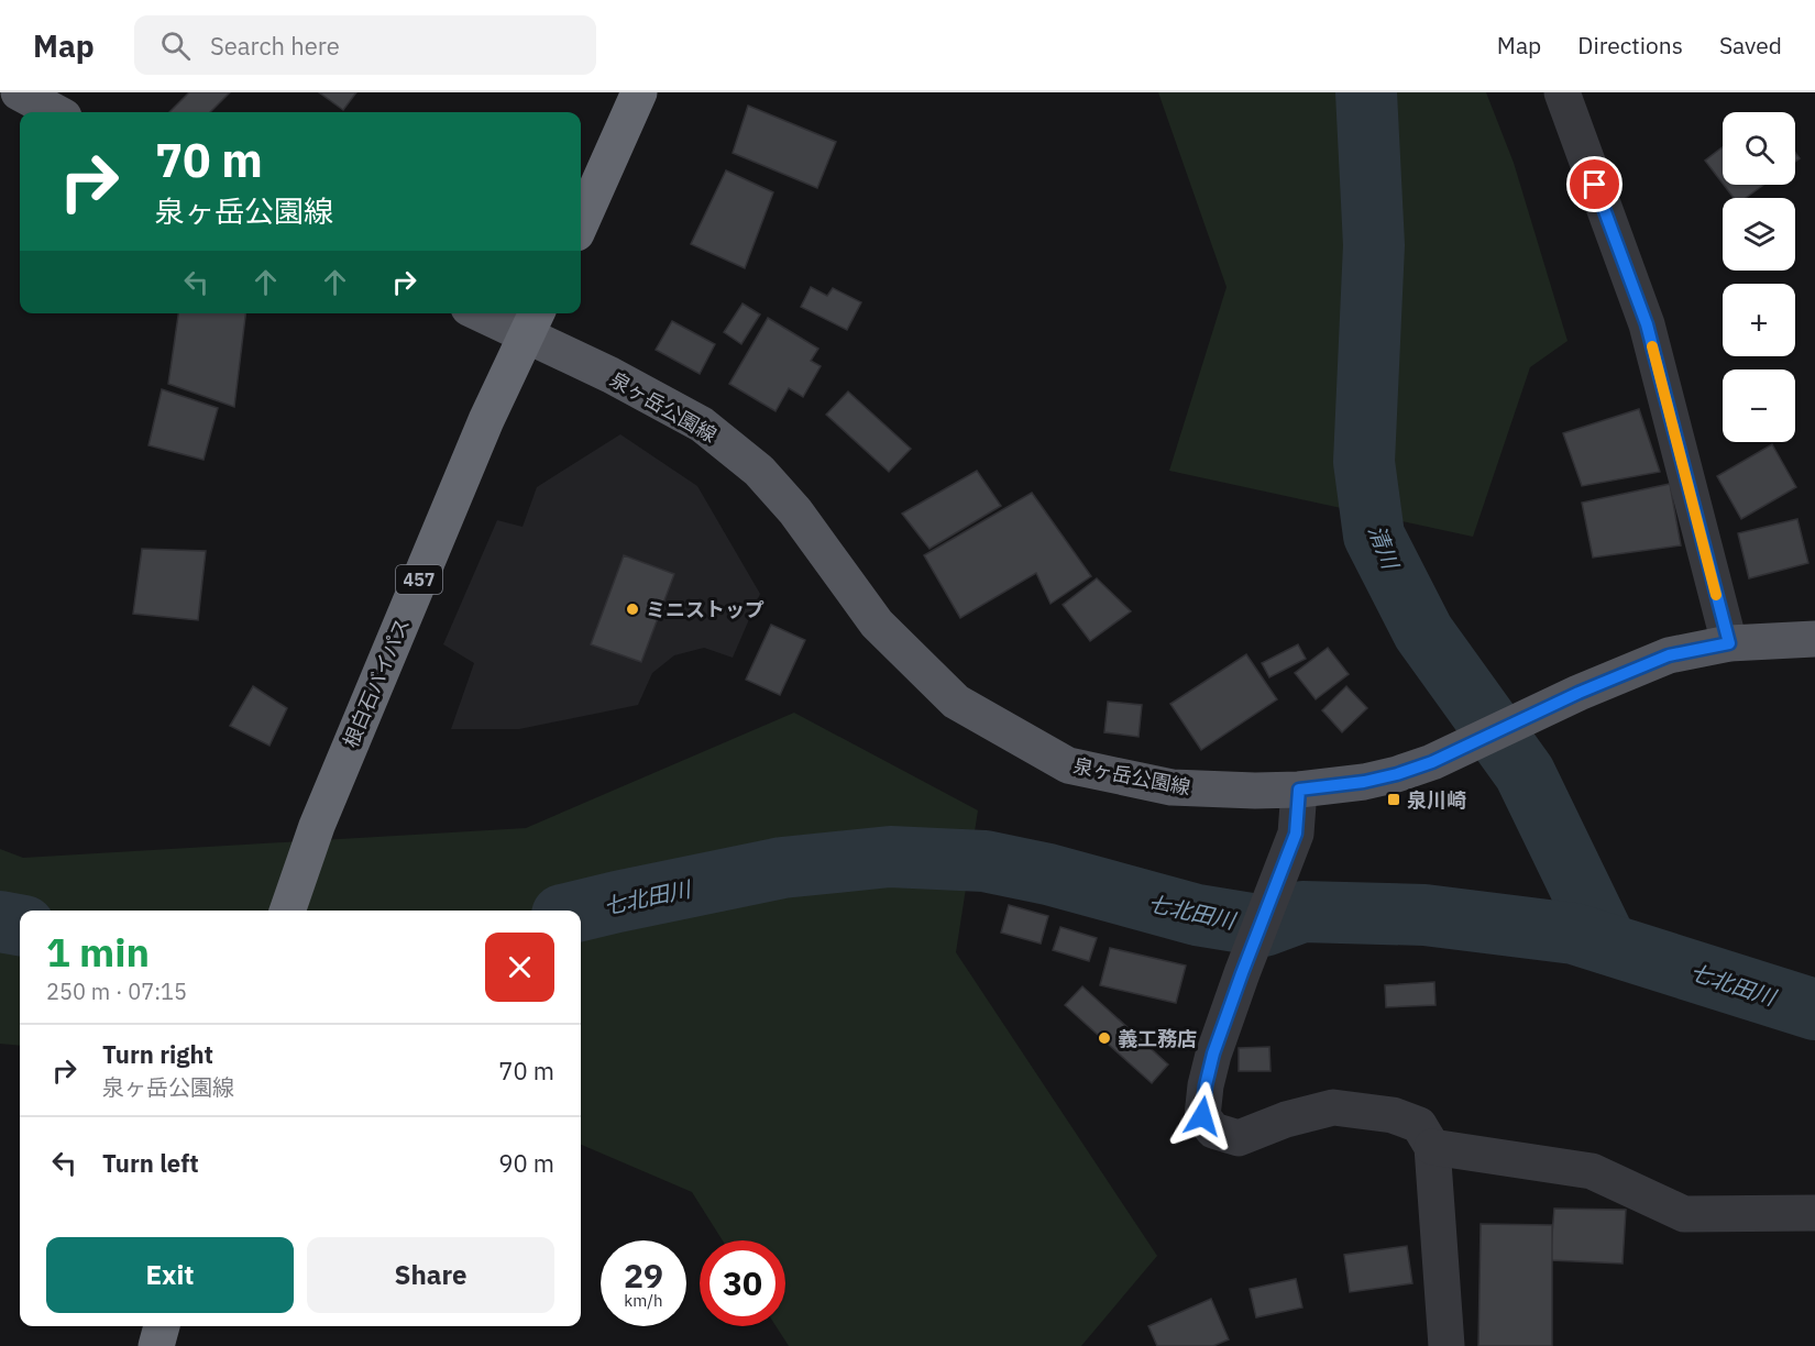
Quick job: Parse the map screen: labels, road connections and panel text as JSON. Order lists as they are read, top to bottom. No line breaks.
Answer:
{"streets":{"highway":["457","根白石バイパス"],"main road":["泉ヶ岳公園線"]},"crossings":[["泉ヶ岳公園線","根白石バイパス"]],"water":["清川","七北田川"],"places":{"other":["ミニストップ","義工務店"],"transit":["泉川崎"]},"page":{"header":"Map","search":"Search here","nav":["Map","Directions","Saved"],"map_buttons":["+","−"],"turn":["70 m","泉ヶ岳公園線"],"heading":["1 min","250 m · 07:15"],"list":[{"name":"Turn right","note":"泉ヶ岳公園線","value":"70 m"},{"name":"Turn left","value":"90 m"}],"buttons":["Exit","Share"],"speed":"29 km/h","limit":"30"}}
